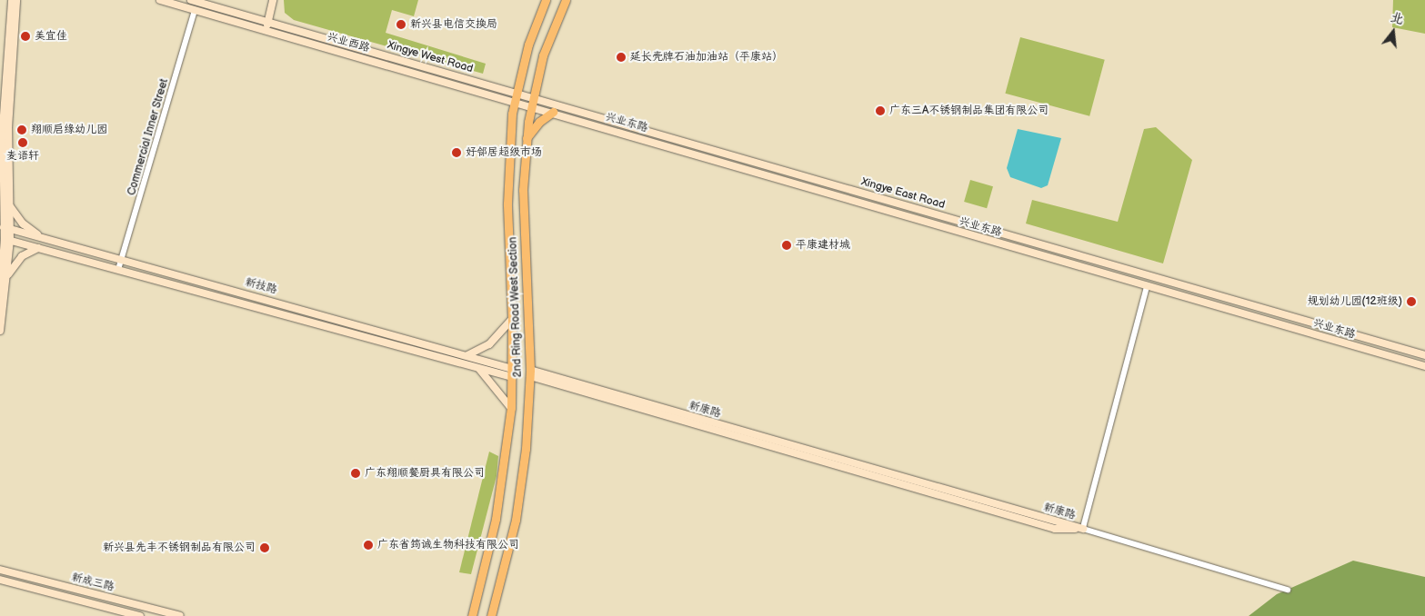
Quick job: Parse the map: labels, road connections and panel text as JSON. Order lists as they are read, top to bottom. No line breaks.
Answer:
{"streets":{"main road":["2nd Ring Road West Section"],"street":["Xingye West Road","兴业东路","Commercial Inner Street","Xingye East Road","新技路","新康路","新成三路"]},"crossings":[["Xingye West Road","兴业东路"],["Xingye West Road","Xingye East Road"],["Xingye West Road","2nd Ring Road West Section"],["兴业东路","Xingye East Road"],["兴业东路","2nd Ring Road West Section"],["Commercial Inner Street","新技路"],["Xingye East Road","2nd Ring Road West Section"],["新技路","2nd Ring Road West Section"],["2nd Ring Road West Section","新康路"]],"places":["新兴县电信交换局","美宜佳","延长壳牌石油加油站（平康站）","广东三A不锈钢制品集团有限公司","翔顺启缘幼儿园","麦语轩","好邻居超级市场","平康建材城","规划幼儿园(12班级)","广东翔顺餐厨具有限公司","广东省筠诚生物科技有限公司","新兴县先丰不锈钢制品有限公司"],"north":"top"}
